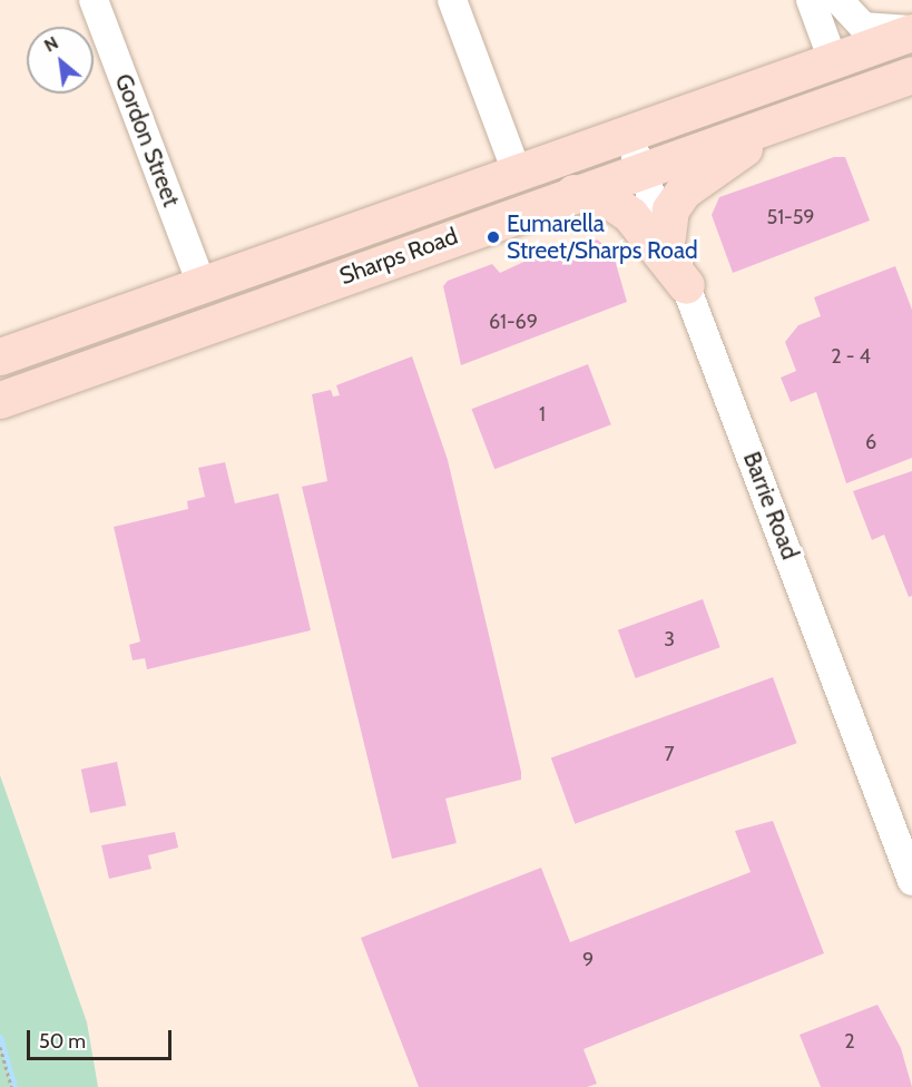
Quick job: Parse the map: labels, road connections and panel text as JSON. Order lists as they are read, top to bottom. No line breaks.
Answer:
{"streets":{"main road":["Sharps Road"],"street":["Gordon Street","Barrie Road"]},"crossings":[["Gordon Street","Sharps Road"],["Sharps Road","Barrie Road"]],"places":["Eumarella Street/Sharps Road"],"house_numbers":["51-59","61-69","2 - 4","1","6","3","7","9","2"],"scale_bar":"50 m","north":"top left"}
